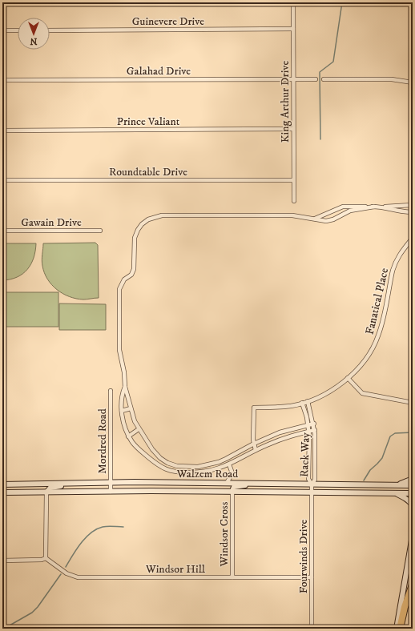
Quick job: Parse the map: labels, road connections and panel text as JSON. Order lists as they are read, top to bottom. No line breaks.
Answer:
{"streets":{"main road":["Walzem Road"],"street":["Guinevere Drive","Galahad Drive","King Arthur Drive","Prince Valiant","Roundtable Drive","Gawain Drive","Fanatical Place","Mordred Road","Rack Way","Windsor Cross","Fourwinds Drive","Windsor Hill"]},"crossings":[["Guinevere Drive","King Arthur Drive"],["Galahad Drive","King Arthur Drive"],["King Arthur Drive","Prince Valiant"],["King Arthur Drive","Roundtable Drive"],["Fanatical Place","Rack Way"],["Mordred Road","Walzem Road"],["Rack Way","Walzem Road"],["Rack Way","Fourwinds Drive"],["Walzem Road","Windsor Cross"],["Walzem Road","Fourwinds Drive"],["Windsor Cross","Windsor Hill"],["Fourwinds Drive","Windsor Hill"]],"north":"bottom"}
